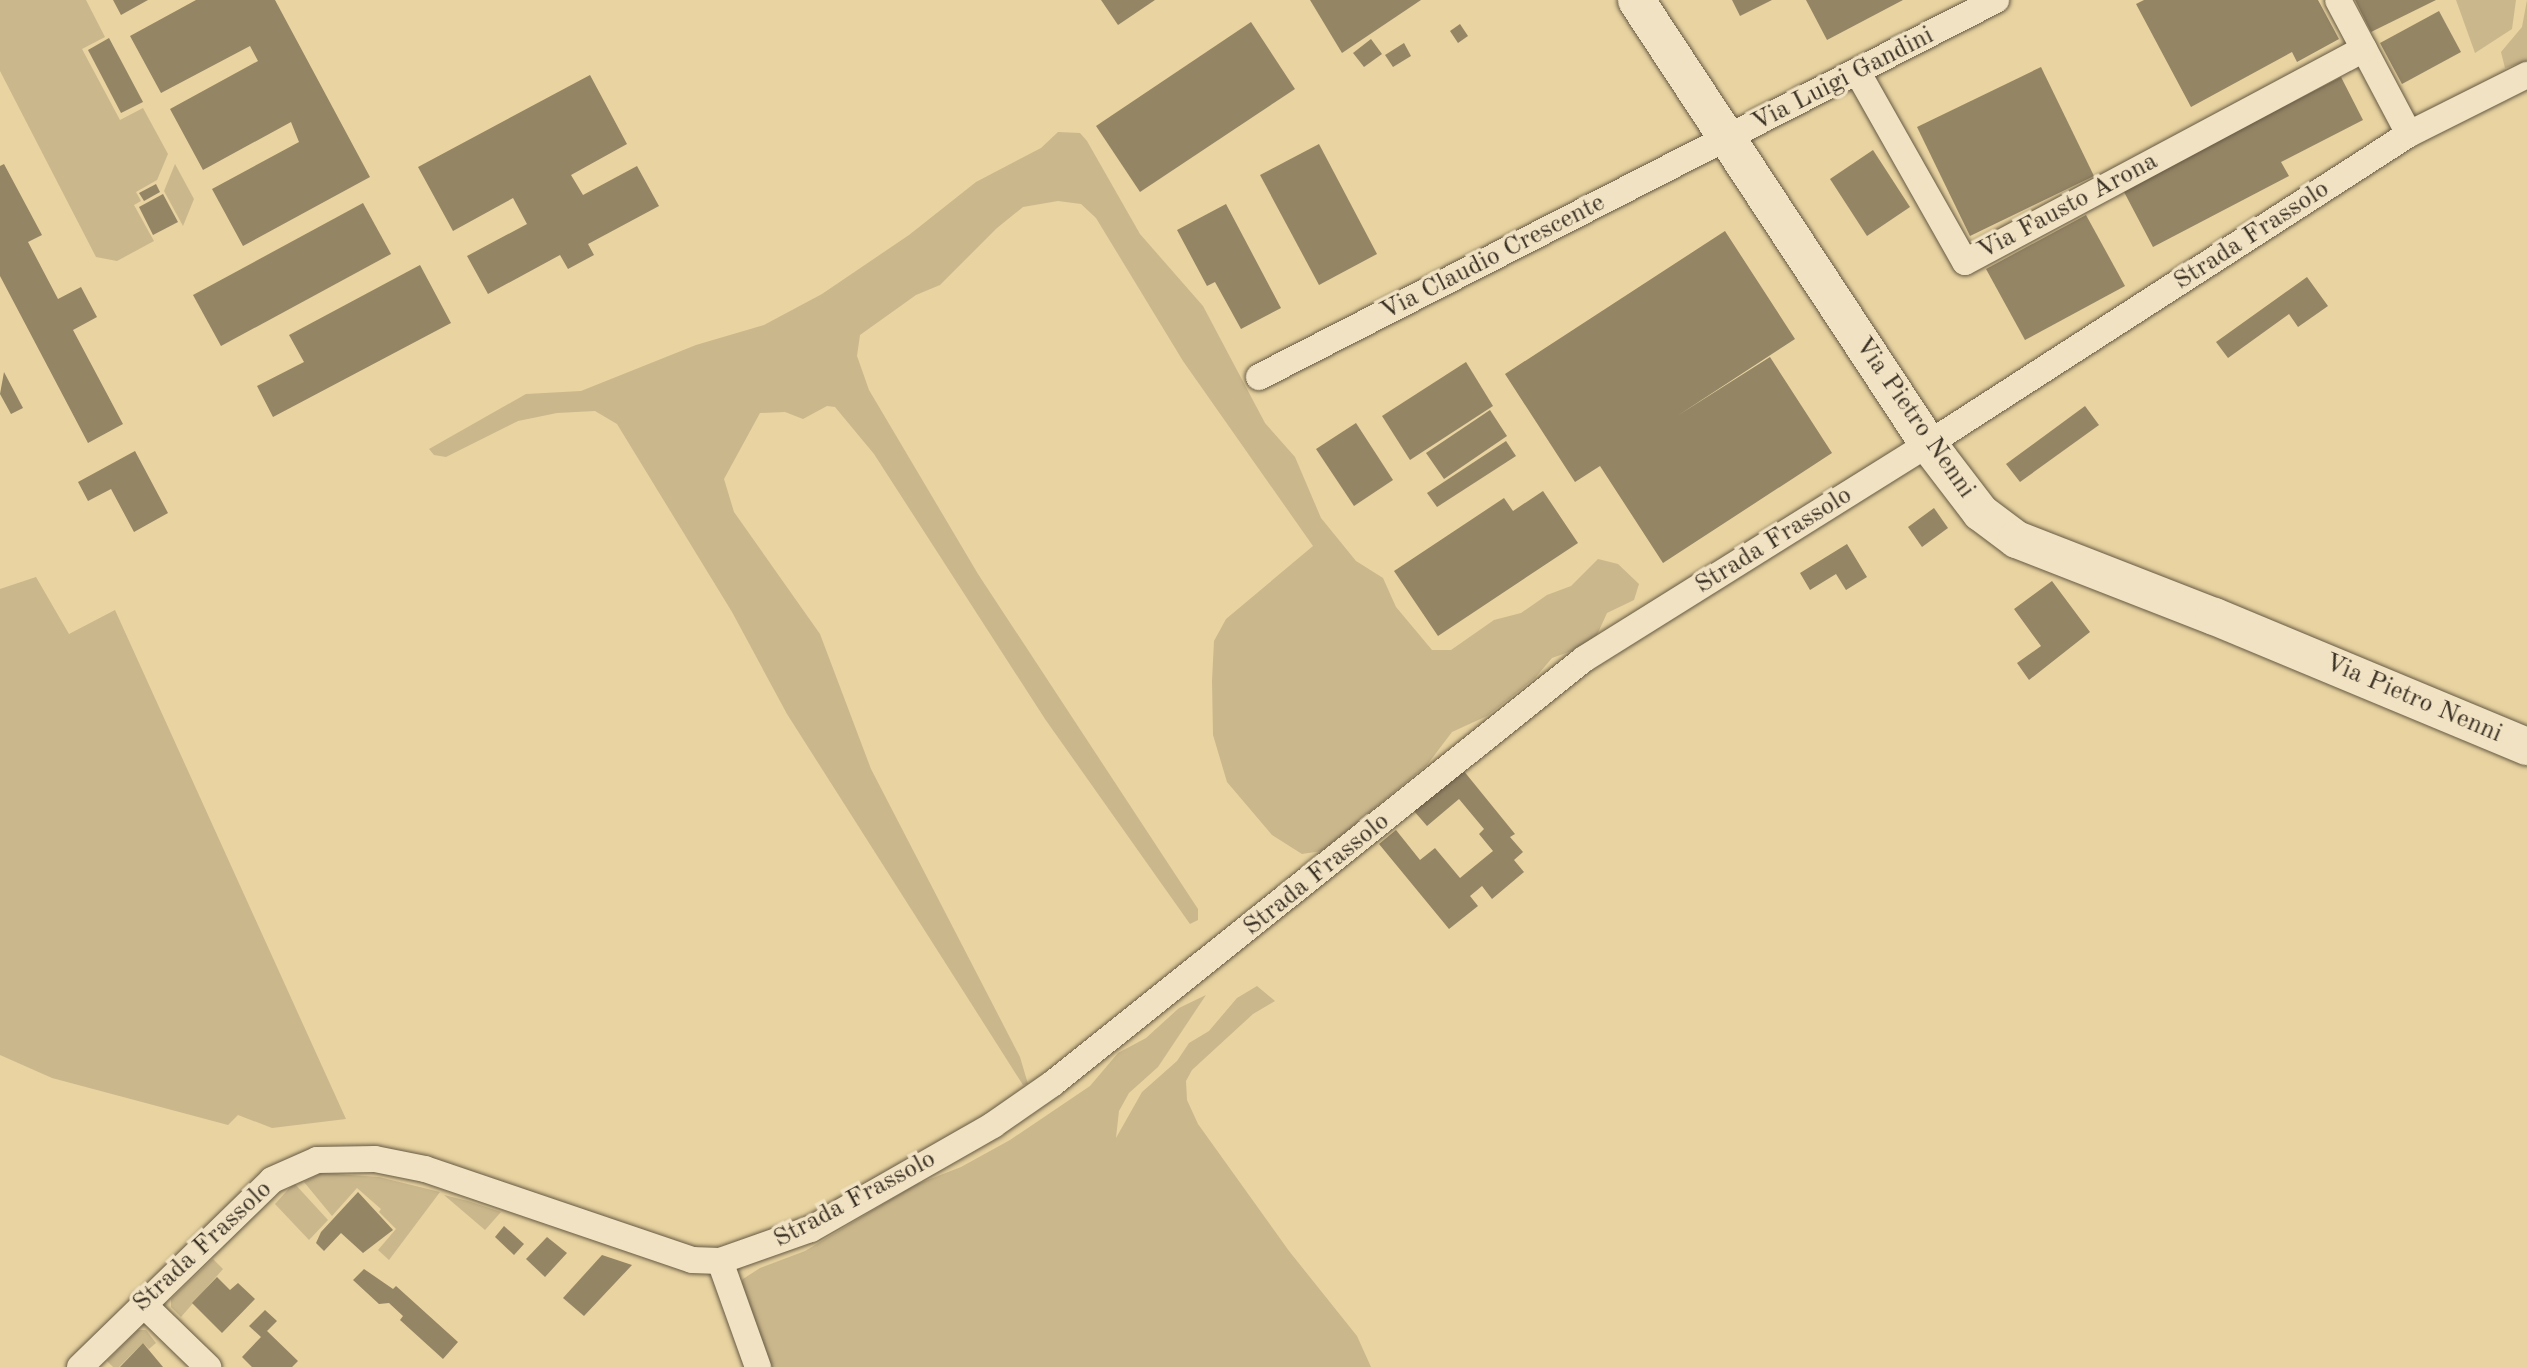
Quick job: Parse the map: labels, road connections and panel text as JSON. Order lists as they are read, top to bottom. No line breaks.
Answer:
{"streets":{"street":["Via Luigi Gandini","Via Fausto Arona","Strada Frassolo","Via Claudio Crescente","Via Pietro Nenni"]},"crossings":[["Via Luigi Gandini","Via Fausto Arona"],["Via Luigi Gandini","Via Claudio Crescente"],["Via Luigi Gandini","Via Pietro Nenni"],["Strada Frassolo","Via Pietro Nenni"],["Via Claudio Crescente","Via Pietro Nenni"]]}
